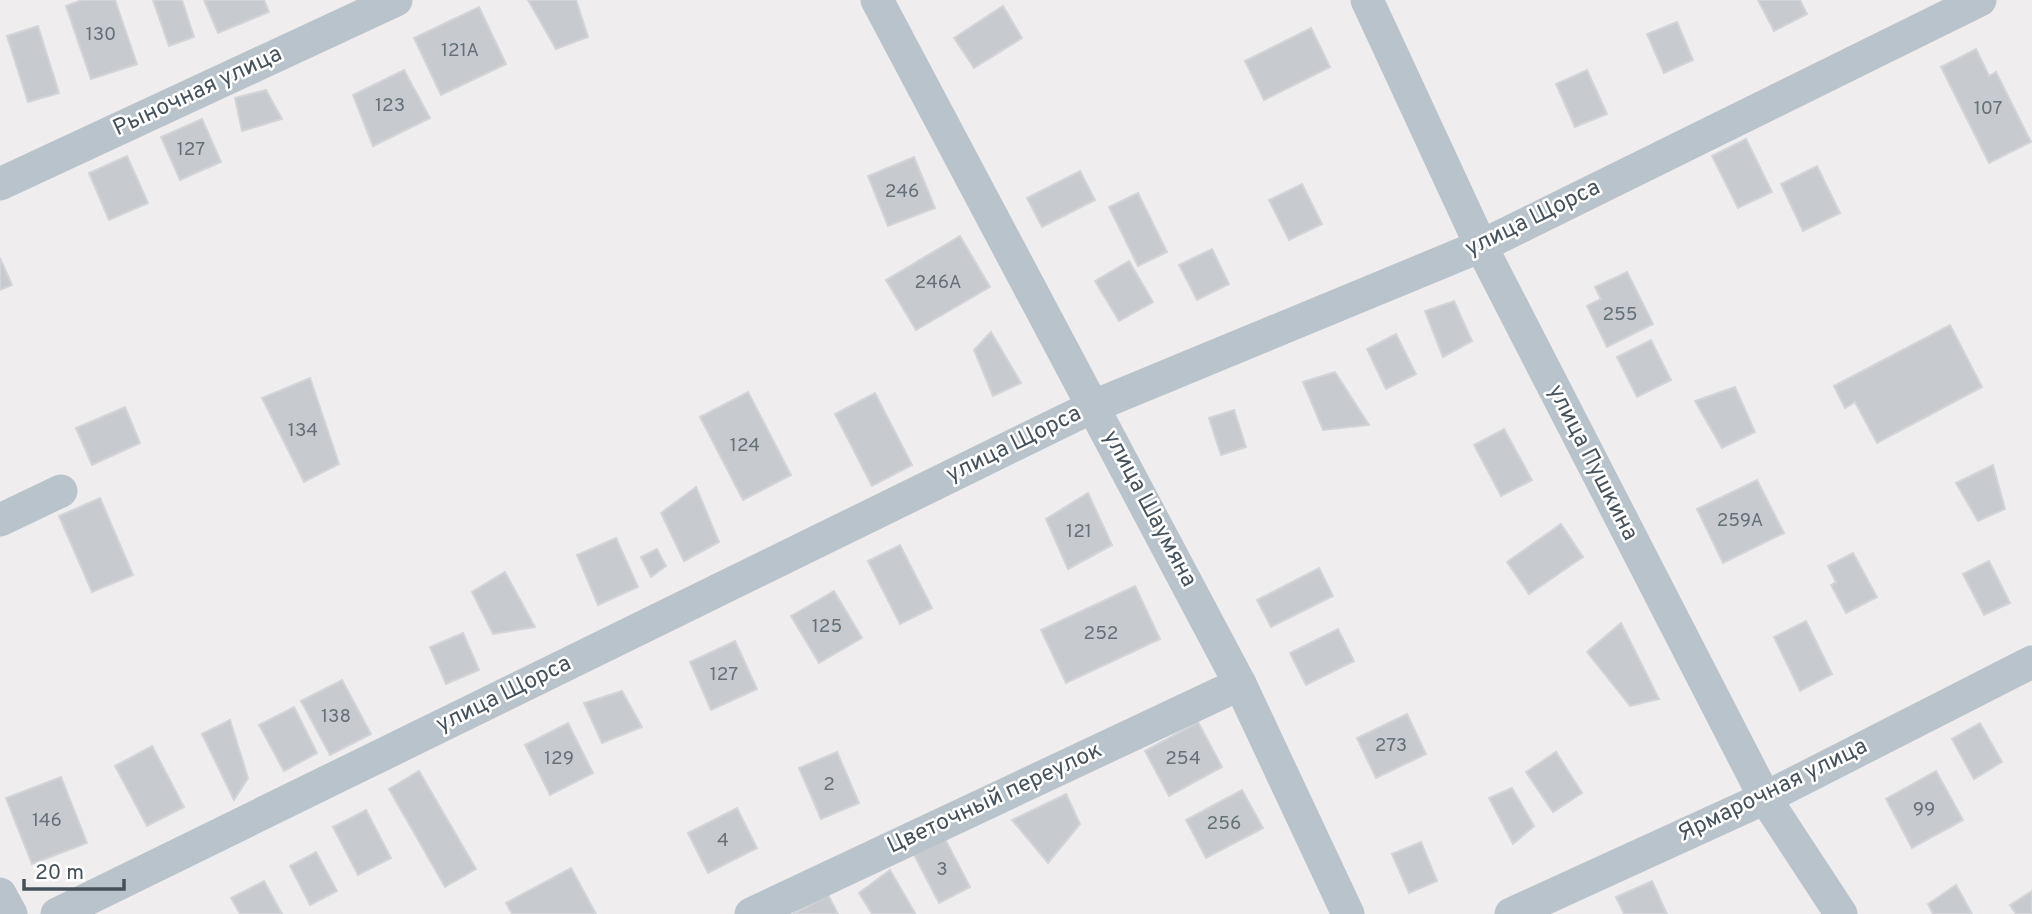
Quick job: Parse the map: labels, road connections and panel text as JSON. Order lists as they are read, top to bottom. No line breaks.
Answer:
{"streets":{"street":["Рыночная улица","улица Щорса","улица Пушкина","улица Шаумяна","Ярмарочная улица","Цветочный переулок"]},"crossings":[["улица Щорса","улица Пушкина"],["улица Щорса","улица Шаумяна"],["улица Пушкина","Ярмарочная улица"],["улица Шаумяна","Цветочный переулок"]],"house_numbers":["130","121А","123","107","127","246","246А","255","134","124","259А","121","125","252","127","138","273","129","254","2","99","146","256","4","3"],"scale_bar":"20 m"}
